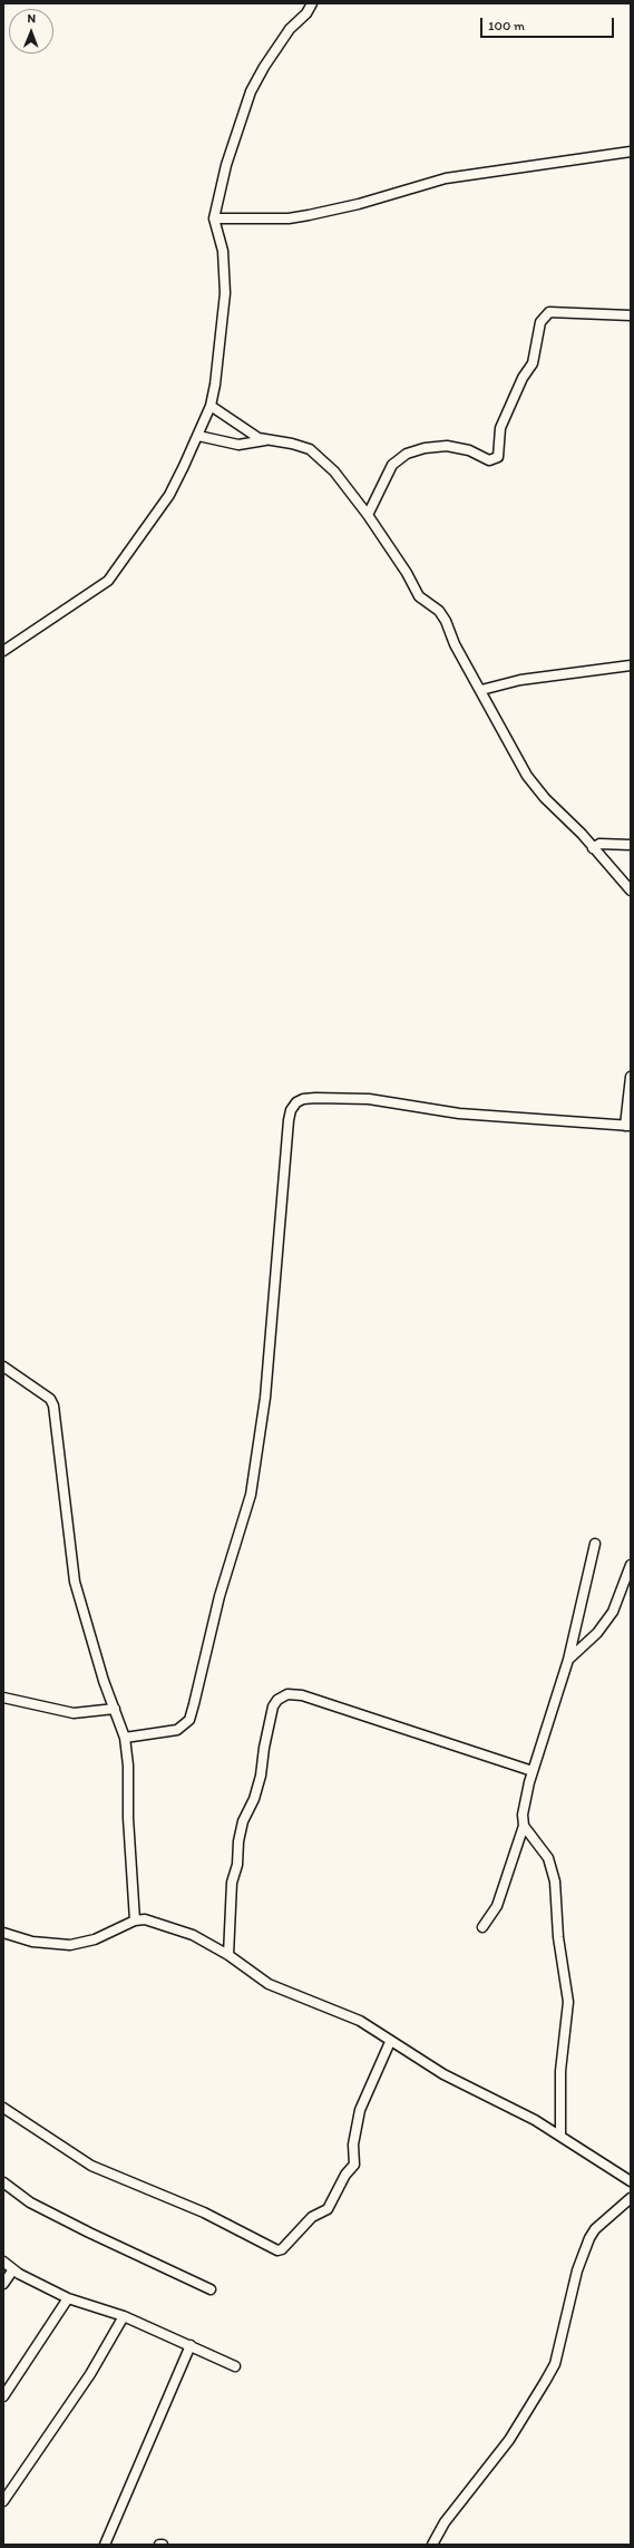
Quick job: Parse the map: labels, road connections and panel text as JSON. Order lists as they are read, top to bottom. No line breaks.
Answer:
{"scale_bar":"100 m","north":"top"}
